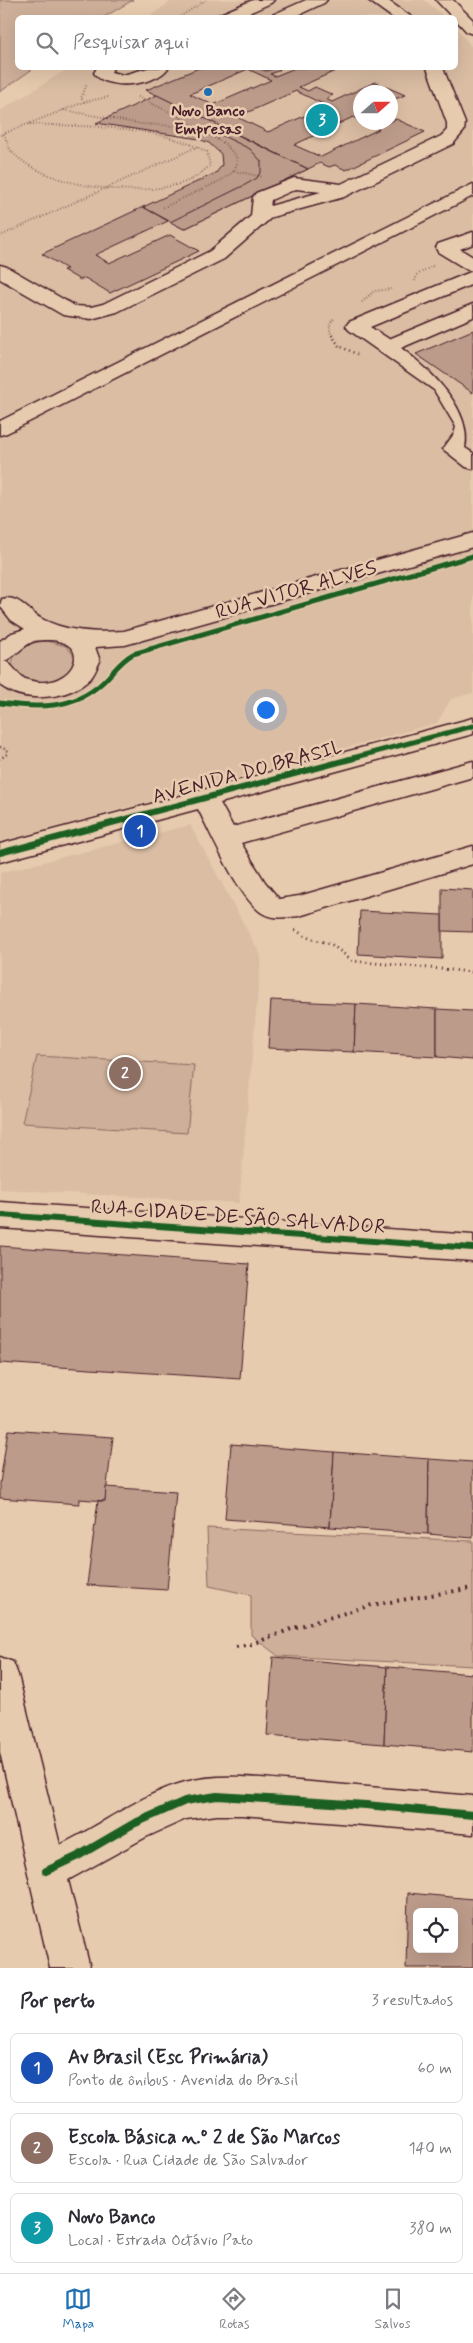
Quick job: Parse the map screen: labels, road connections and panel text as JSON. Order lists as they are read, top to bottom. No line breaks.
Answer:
{"streets":{"street":["RUA VITOR ALVES","AVENIDA DO BRASIL","RUA CIDADE DE SÃO SALVADOR"]},"places":["Novo Banco Empresas"],"north":"right","page":{"search":"Pesquisar aqui","pins":["3","1","2"],"heading":["Por perto","3 resultados"],"list":[{"mark":"1","name":"Av Brasil (Esc Primária)","note":"Ponto de ônibus · Avenida do Brasil","value":"60 m"},{"mark":"2","name":"Escola Básica n.º 2 de São Marcos","note":"Escola · Rua Cidade de São Salvador","value":"140 m"},{"mark":"3","name":"Novo Banco","note":"Local · Estrada Octávio Pato","value":"380 m"}],"nav":["Mapa","Rotas","Salvos"]}}
